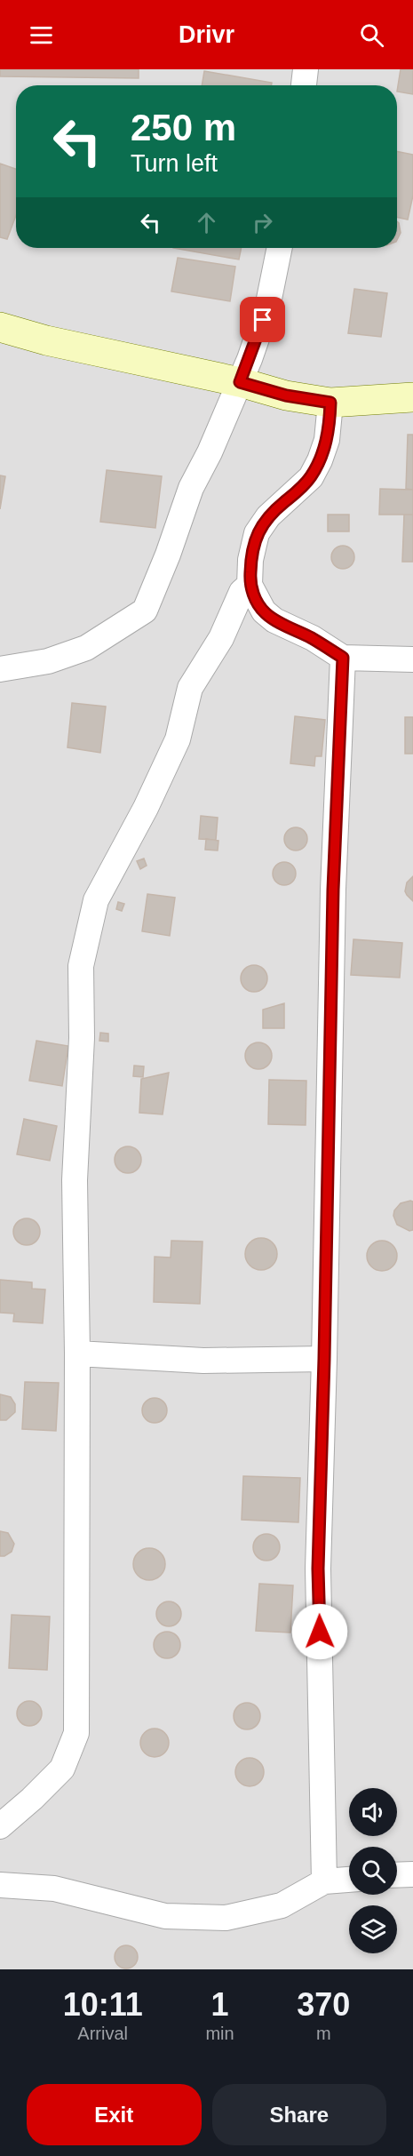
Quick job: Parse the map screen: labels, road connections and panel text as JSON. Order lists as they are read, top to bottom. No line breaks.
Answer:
{"page":{"header":"Drivr","turn":["250 m","Turn left"],"eta":["10:11","Arrival","1","min","370","m"],"buttons":["Exit","Share"]}}
